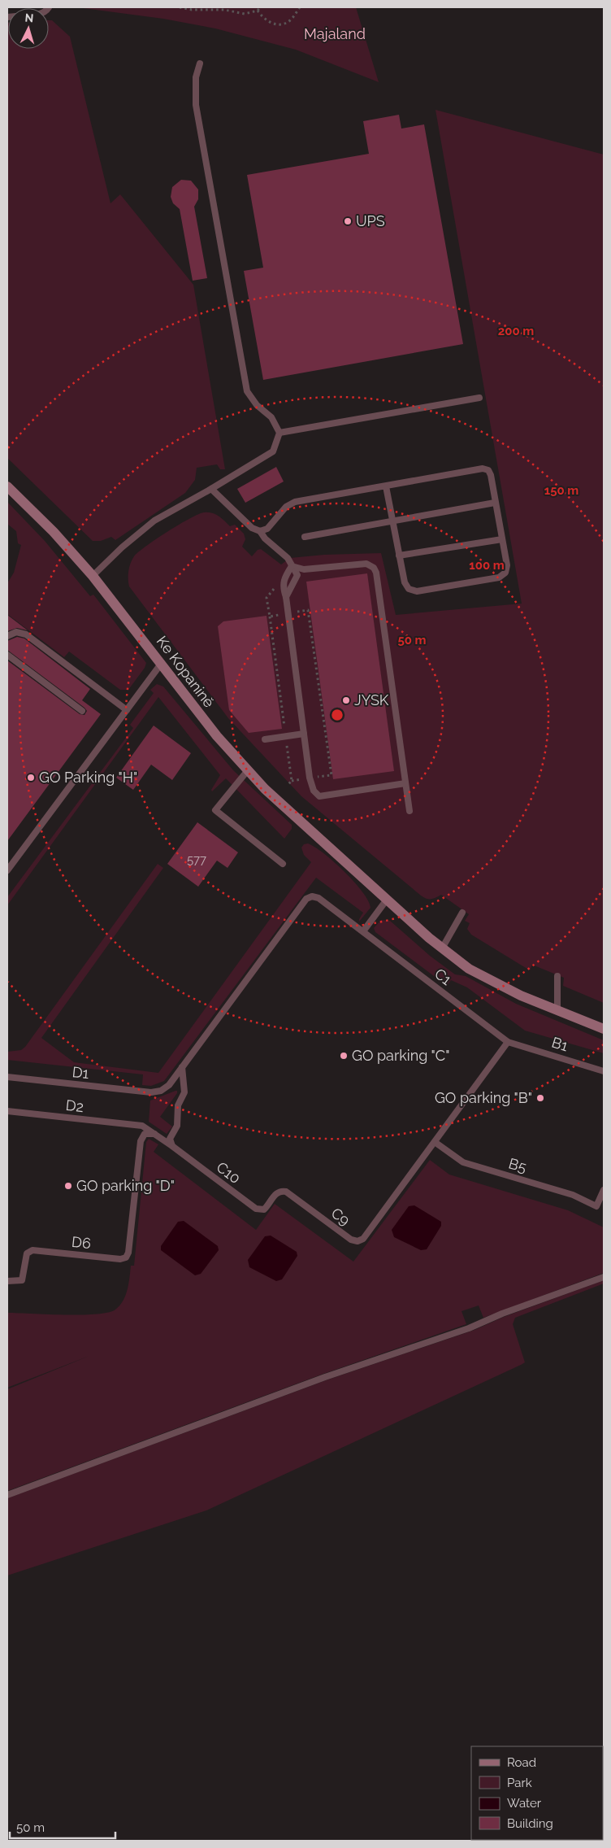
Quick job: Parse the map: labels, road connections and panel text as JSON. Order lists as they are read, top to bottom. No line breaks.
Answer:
{"streets":{"street":["Ke Kopanině"],"lane":["C1","B1","D1","D2","B5","C10","C9","D6"]},"crossings":[["C1","B1"],["C1","D1"],["D2","C10"],["B5","C9"],["C10","C9"],["C10","D6"]],"parks":["Majaland"],"places":["UPS","JYSK","GO Parking \"H\"","GO parking \"C\"","GO parking \"B\"","GO parking \"D\""],"house_numbers":["577"],"legend":["Road","Park","Water","Building"],"scale_bar":"50 m","north":"top","rings":["200 m","150 m","100 m","50 m"]}
